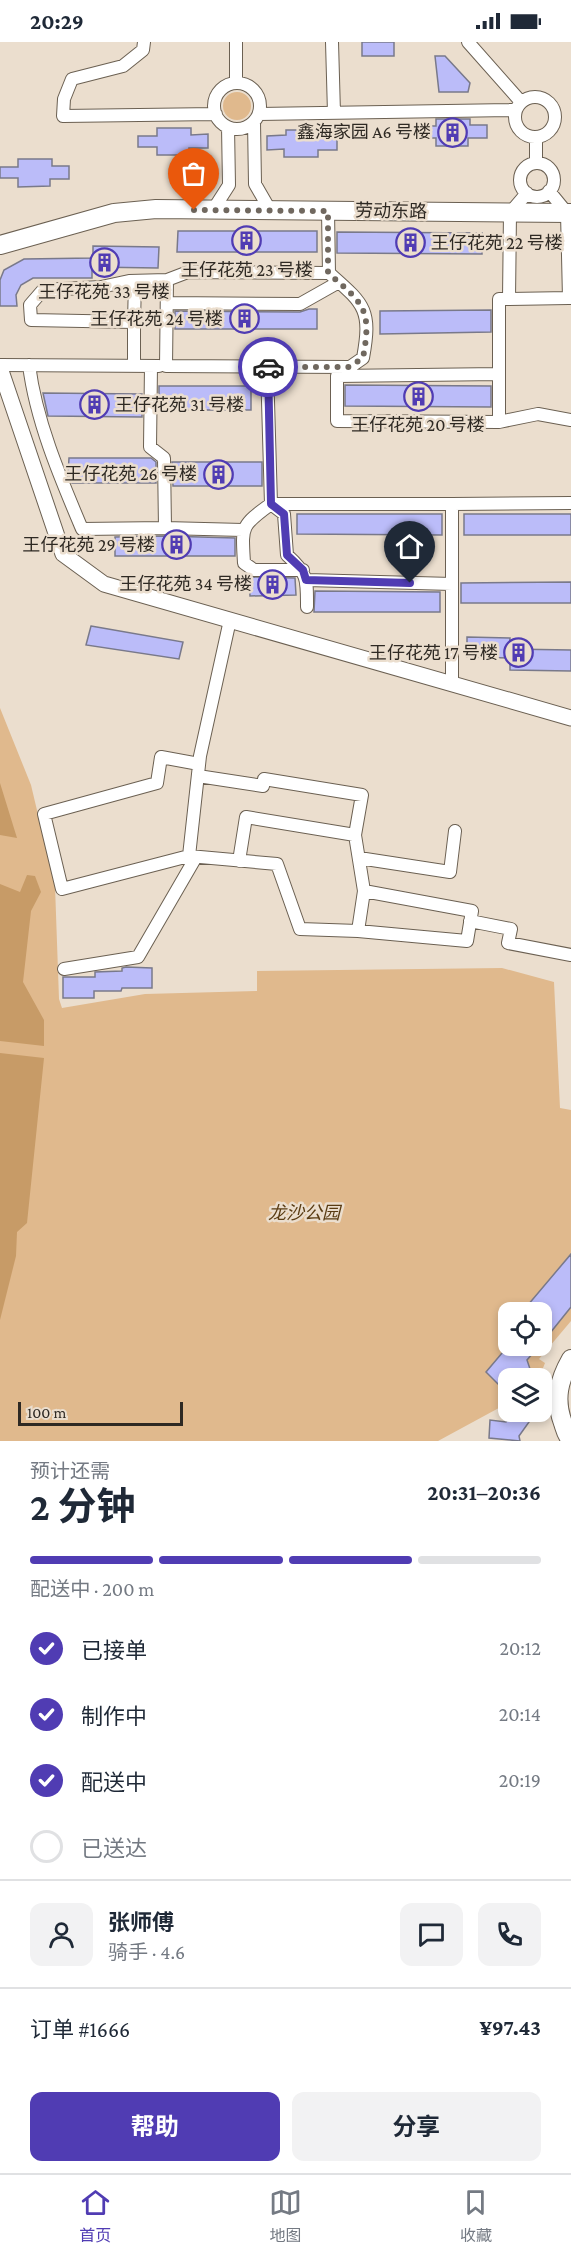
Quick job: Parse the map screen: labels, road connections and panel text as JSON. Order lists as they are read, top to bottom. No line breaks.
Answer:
{"streets":{"main road":["劳动东路"]},"parks":["龙沙公园"],"places":{"building":["鑫海家园 A6 号楼","王仔花苑 23 号楼","王仔花苑 22 号楼","王仔花苑 33 号楼","王仔花苑 24 号楼","王仔花苑 20 号楼","王仔花苑 31 号楼","王仔花苑 26 号楼","王仔花苑 29 号楼","王仔花苑 34 号楼","王仔花苑 17 号楼"]},"scale_bar":"100 m","page":{"status":"20:29","scale":"100 m","heading":["2 分钟","预计还需","20:31–20:36"],"panel":["张师傅","骑手 · 4.6","订单 #1666","¥97.43"],"bar":"配送中 · 200 m","list":[["已接单","20:12"],["制作中","20:14"],["配送中","20:19"],"已送达"],"buttons":["帮助","分享"],"tabs":["首页","地图","收藏"]}}
